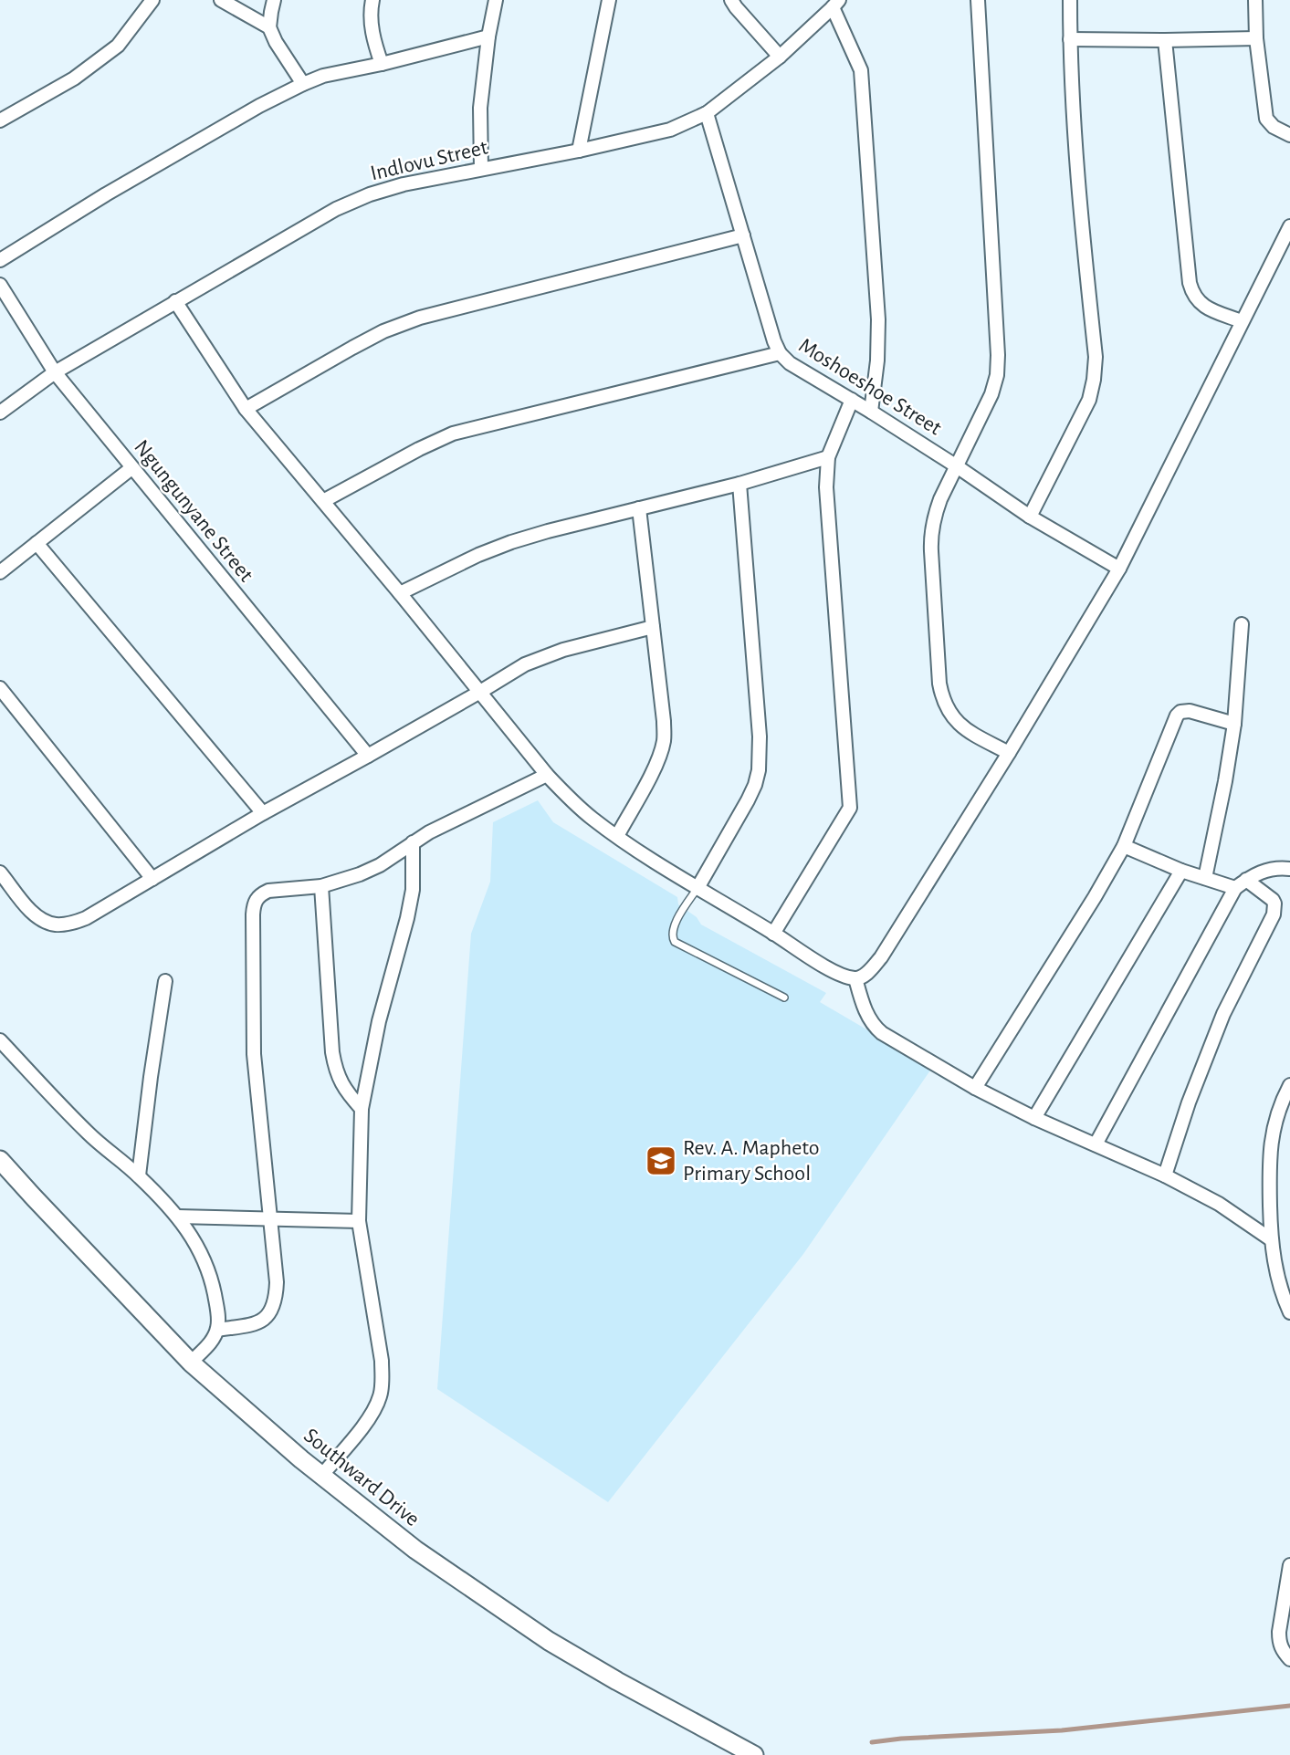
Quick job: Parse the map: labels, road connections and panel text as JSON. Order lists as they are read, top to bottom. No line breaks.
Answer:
{"streets":{"main road":["Southward Drive"],"street":["Indlovu Street","Moshoeshoe Street","Ngungunyane Street"]},"crossings":[["Indlovu Street","Moshoeshoe Street"],["Indlovu Street","Ngungunyane Street"]],"places":{"school or university":["Rev. A. Mapheto Primary School"]}}
